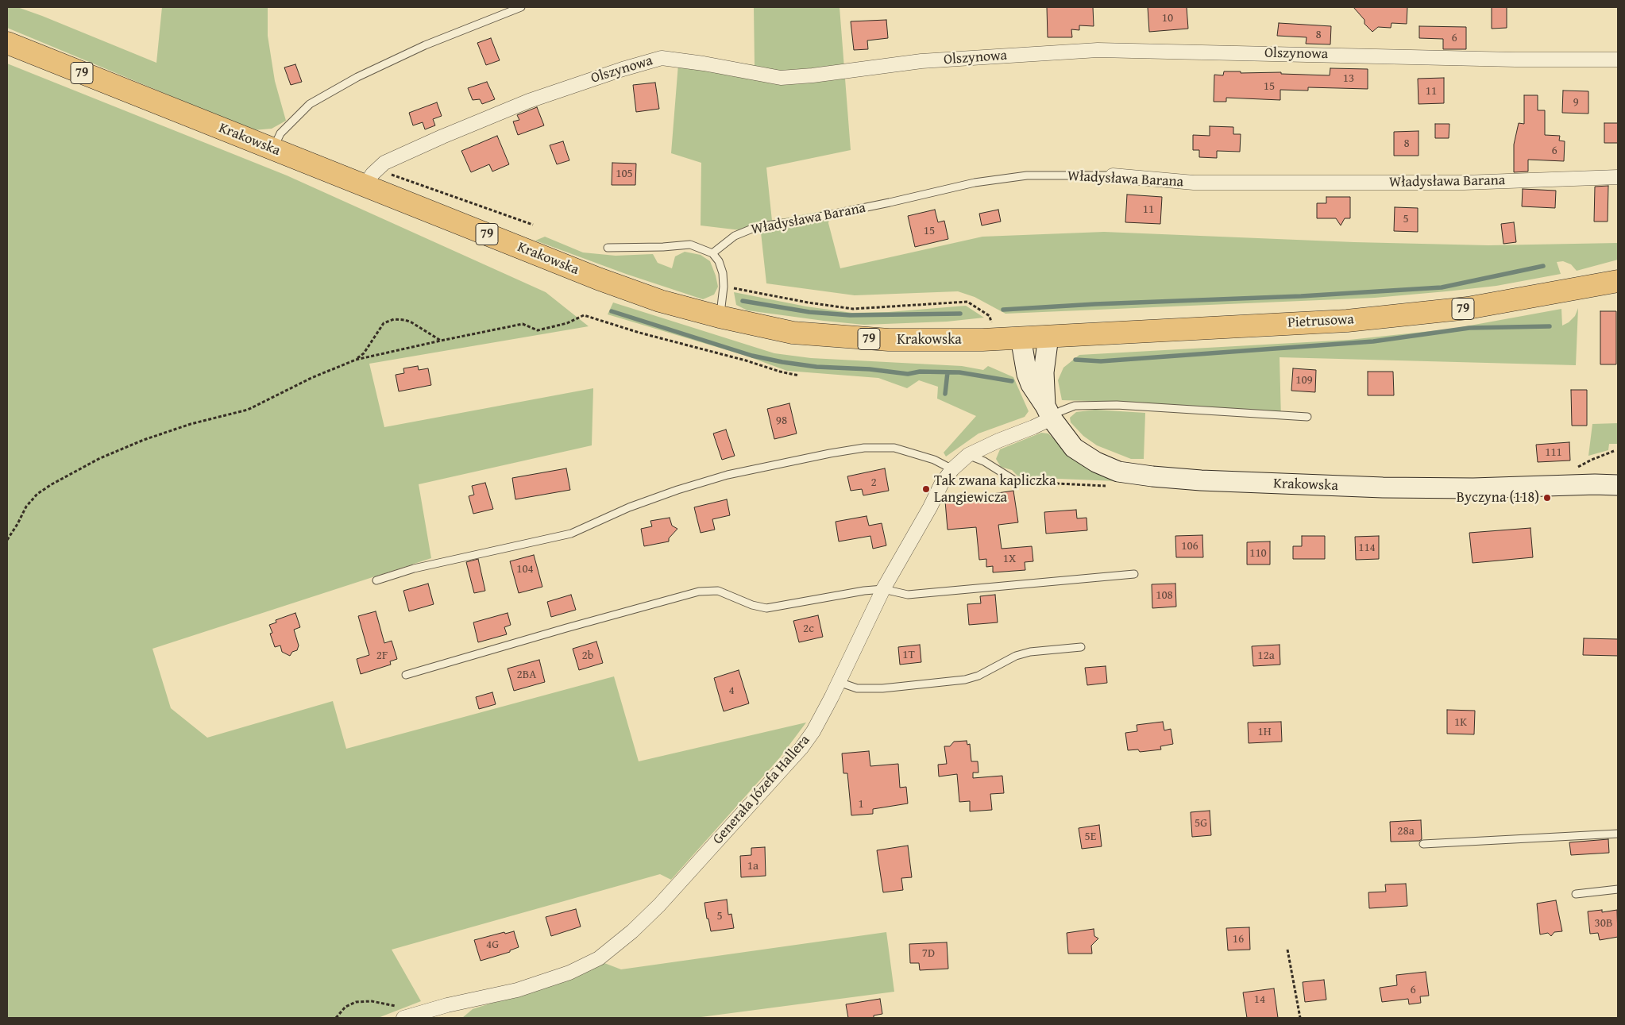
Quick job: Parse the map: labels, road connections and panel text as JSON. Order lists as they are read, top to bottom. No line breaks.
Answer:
{"streets":{"main road":["79","Krakowska","Pietrusowa"],"street":["Olszynowa","Władysława Barana","Generała Józefa Hallera"]},"crossings":[["Olszynowa","Krakowska"],["Krakowska","Pietrusowa"],["Krakowska","Generała Józefa Hallera"]],"places":["Tak zwana kapliczka Langiewicza","Byczyna (118)"],"house_numbers":["10","8","6","13","15","11","9","8","6","105","11","5","15","109","98","111","2","106","114","110","1X","104","108","2c","1T","2F","2b","12a","2BA","4","1K","1H","1","5G","28a","5E","1a","5","30B","16","4G","7D","6","14"]}
